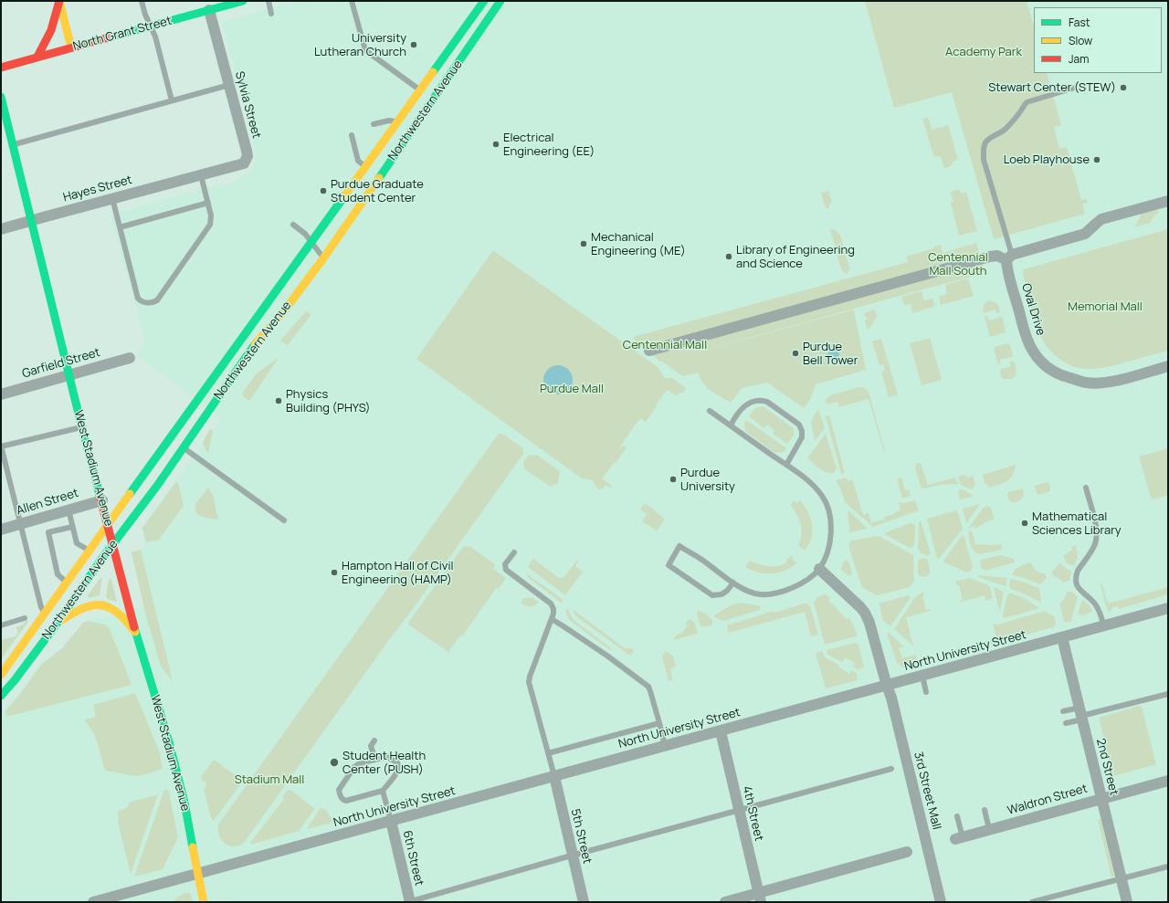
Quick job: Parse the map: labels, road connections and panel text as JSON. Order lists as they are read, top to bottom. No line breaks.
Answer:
{"streets":{"main road":["North Grant Street","Northwestern Avenue","West Stadium Avenue"],"street":["Sylvia Street","Hayes Street","Oval Drive","Garfield Street","Allen Street","North University Street","2nd Street","3rd Street Mall","Waldron Street","4th Street","5th Street","6th Street"]},"crossings":[["North Grant Street","Sylvia Street"],["Sylvia Street","Hayes Street"],["Northwestern Avenue","West Stadium Avenue"],["Hayes Street","West Stadium Avenue"],["Garfield Street","West Stadium Avenue"],["West Stadium Avenue","Allen Street"],["West Stadium Avenue","North University Street"],["North University Street","2nd Street"],["North University Street","3rd Street Mall"],["North University Street","4th Street"],["North University Street","5th Street"],["North University Street","6th Street"],["2nd Street","Waldron Street"]],"parks":["Academy Park","Centennial Mall South","Memorial Mall","Centennial Mall","Purdue Mall","Stadium Mall"],"places":["University Lutheran Church","Stewart Center (STEW)","Electrical Engineering (EE)","Loeb Playhouse","Purdue Graduate Student Center","Mechanical Engineering (ME)","Library of Engineering and Science","Purdue Bell Tower","Physics Building (PHYS)","Purdue University","Mathematical Sciences Library","Hampton Hall of Civil Engineering (HAMP)","Student Health Center (PUSH)"],"legend":["Fast","Slow","Jam"]}
